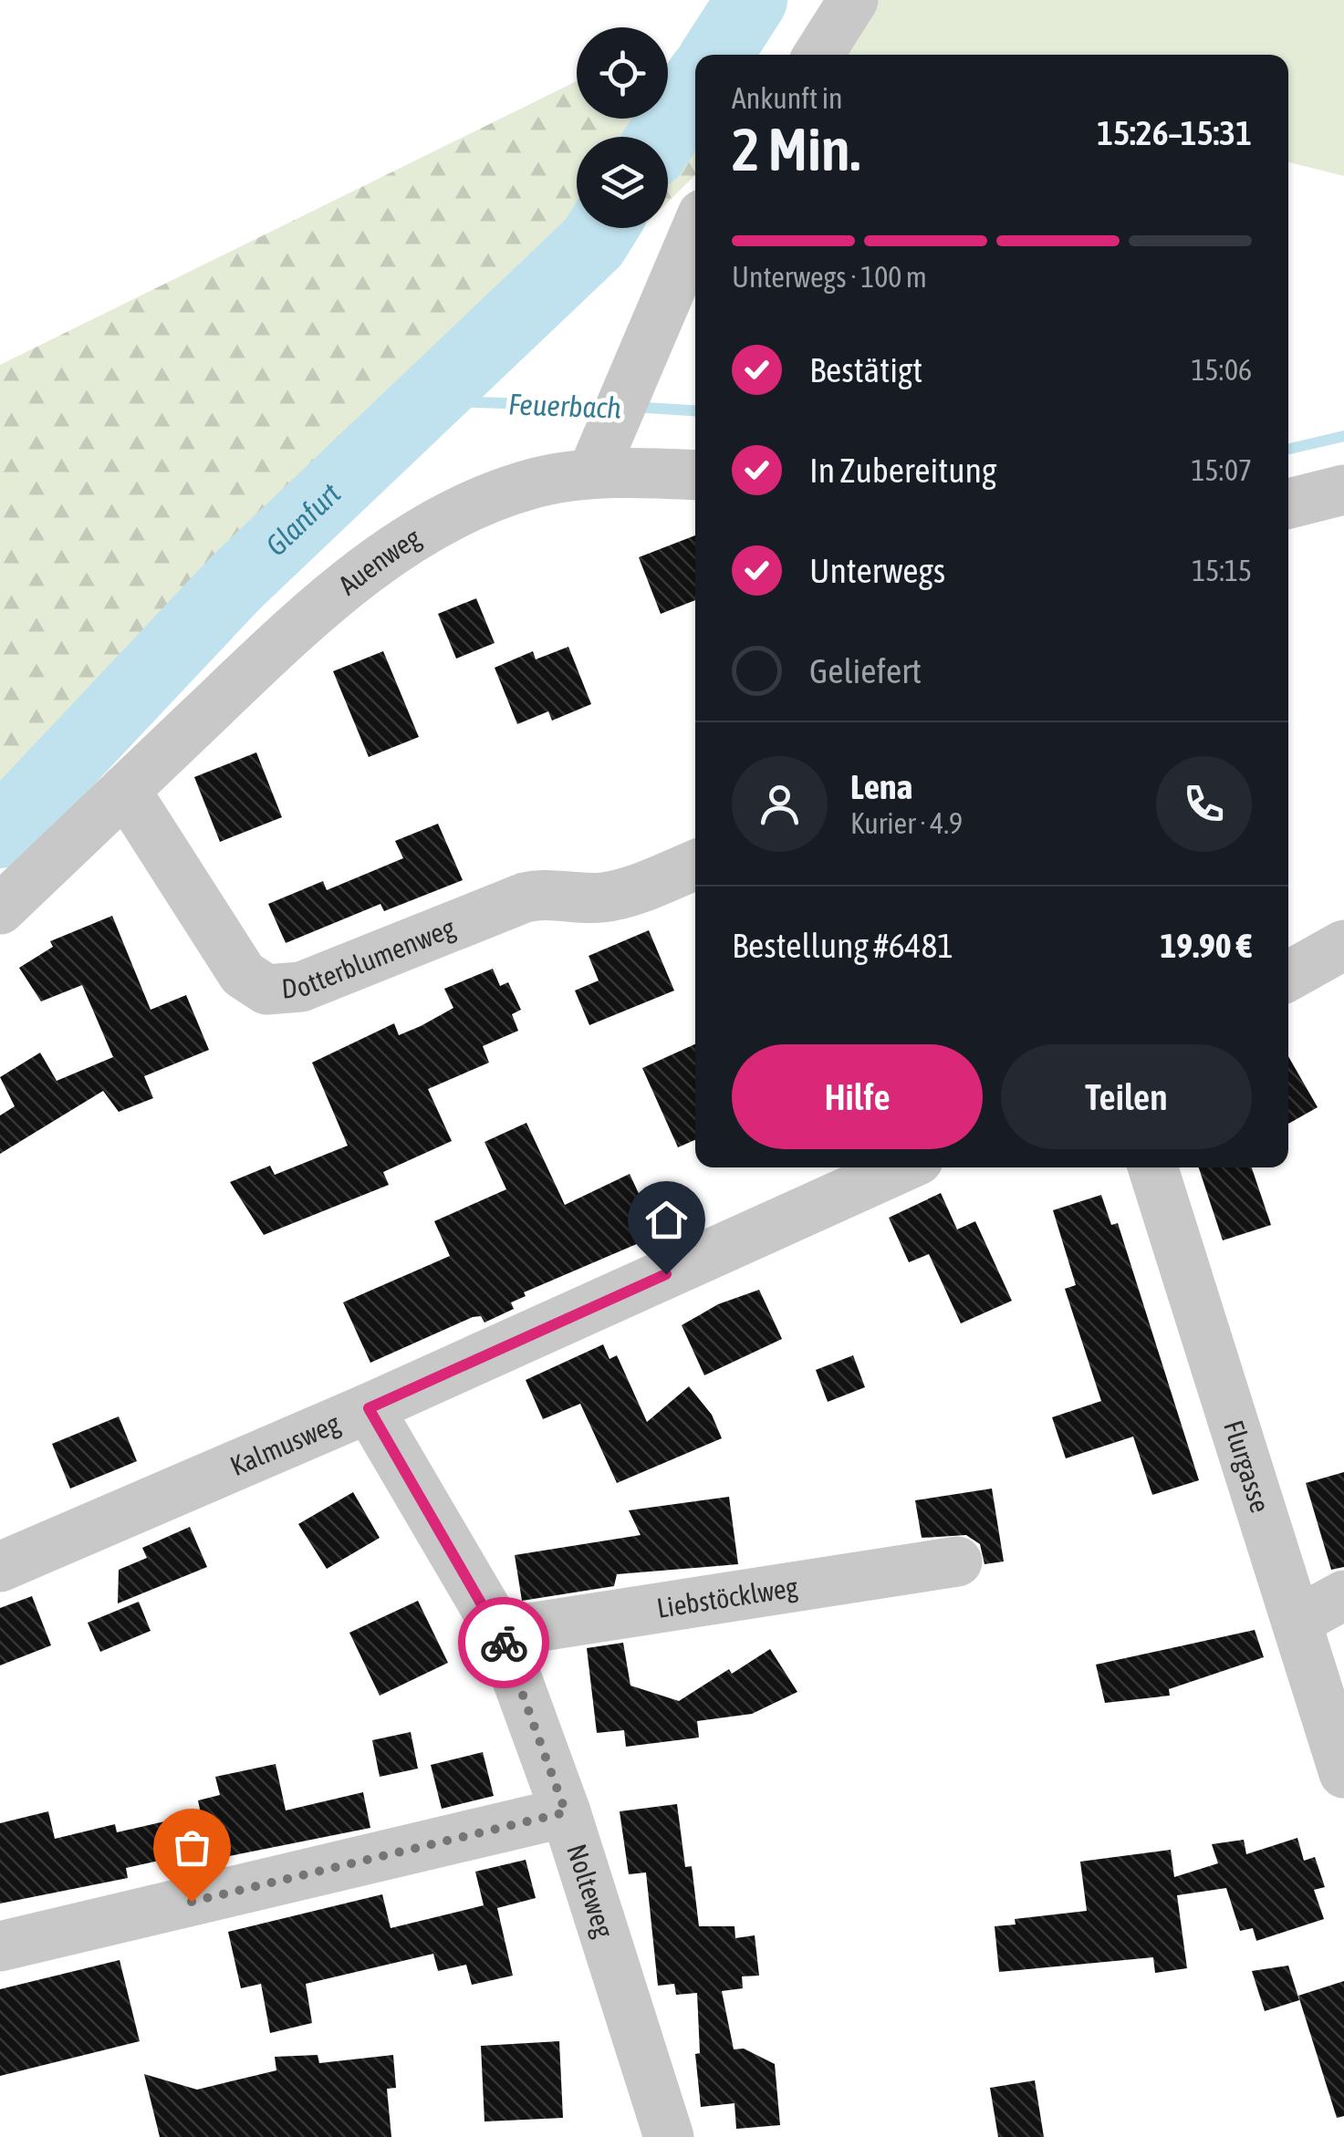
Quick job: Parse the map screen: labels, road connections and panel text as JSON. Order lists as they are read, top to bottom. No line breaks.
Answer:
{"streets":{"street":["Auenweg","Dotterblumenweg","Kalmusweg","Flurgasse","Liebstöcklweg","Nolteweg"]},"crossings":[["Auenweg","Dotterblumenweg"],["Kalmusweg","Nolteweg"],["Liebstöcklweg","Nolteweg"]],"water":["Feuerbach","Glanfurt"],"page":{"heading":["2 Min.","Ankunft in","15:26–15:31"],"panel":["Lena","Kurier · 4.9","Bestellung #6481","19.90 €"],"bar":"Unterwegs · 100 m","list":[["Bestätigt","15:06"],["In Zubereitung","15:07"],["Unterwegs","15:15"],"Geliefert"],"buttons":["Hilfe","Teilen"]}}
